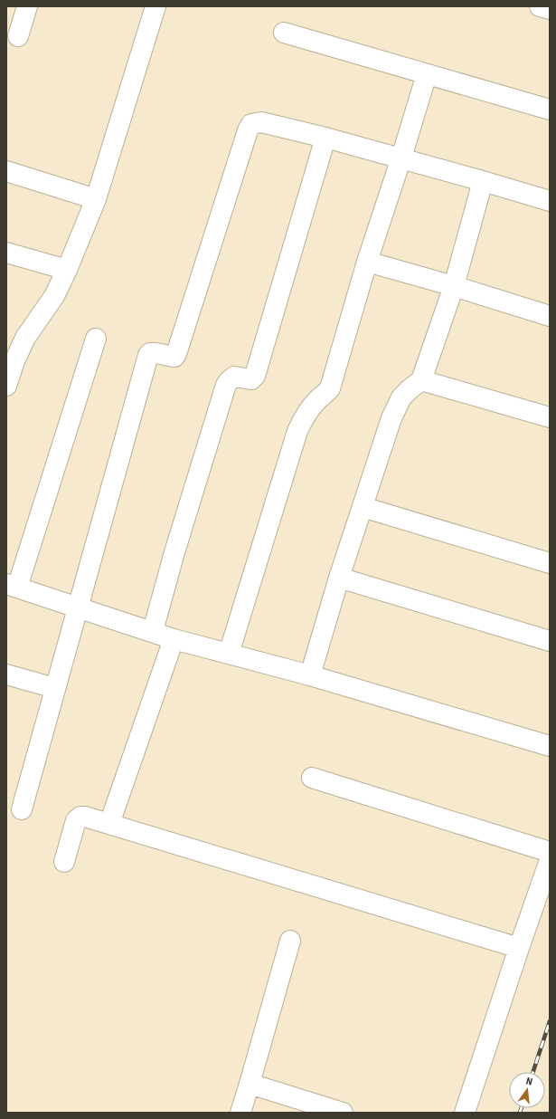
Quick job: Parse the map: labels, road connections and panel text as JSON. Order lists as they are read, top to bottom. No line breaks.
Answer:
{"north":"top"}
